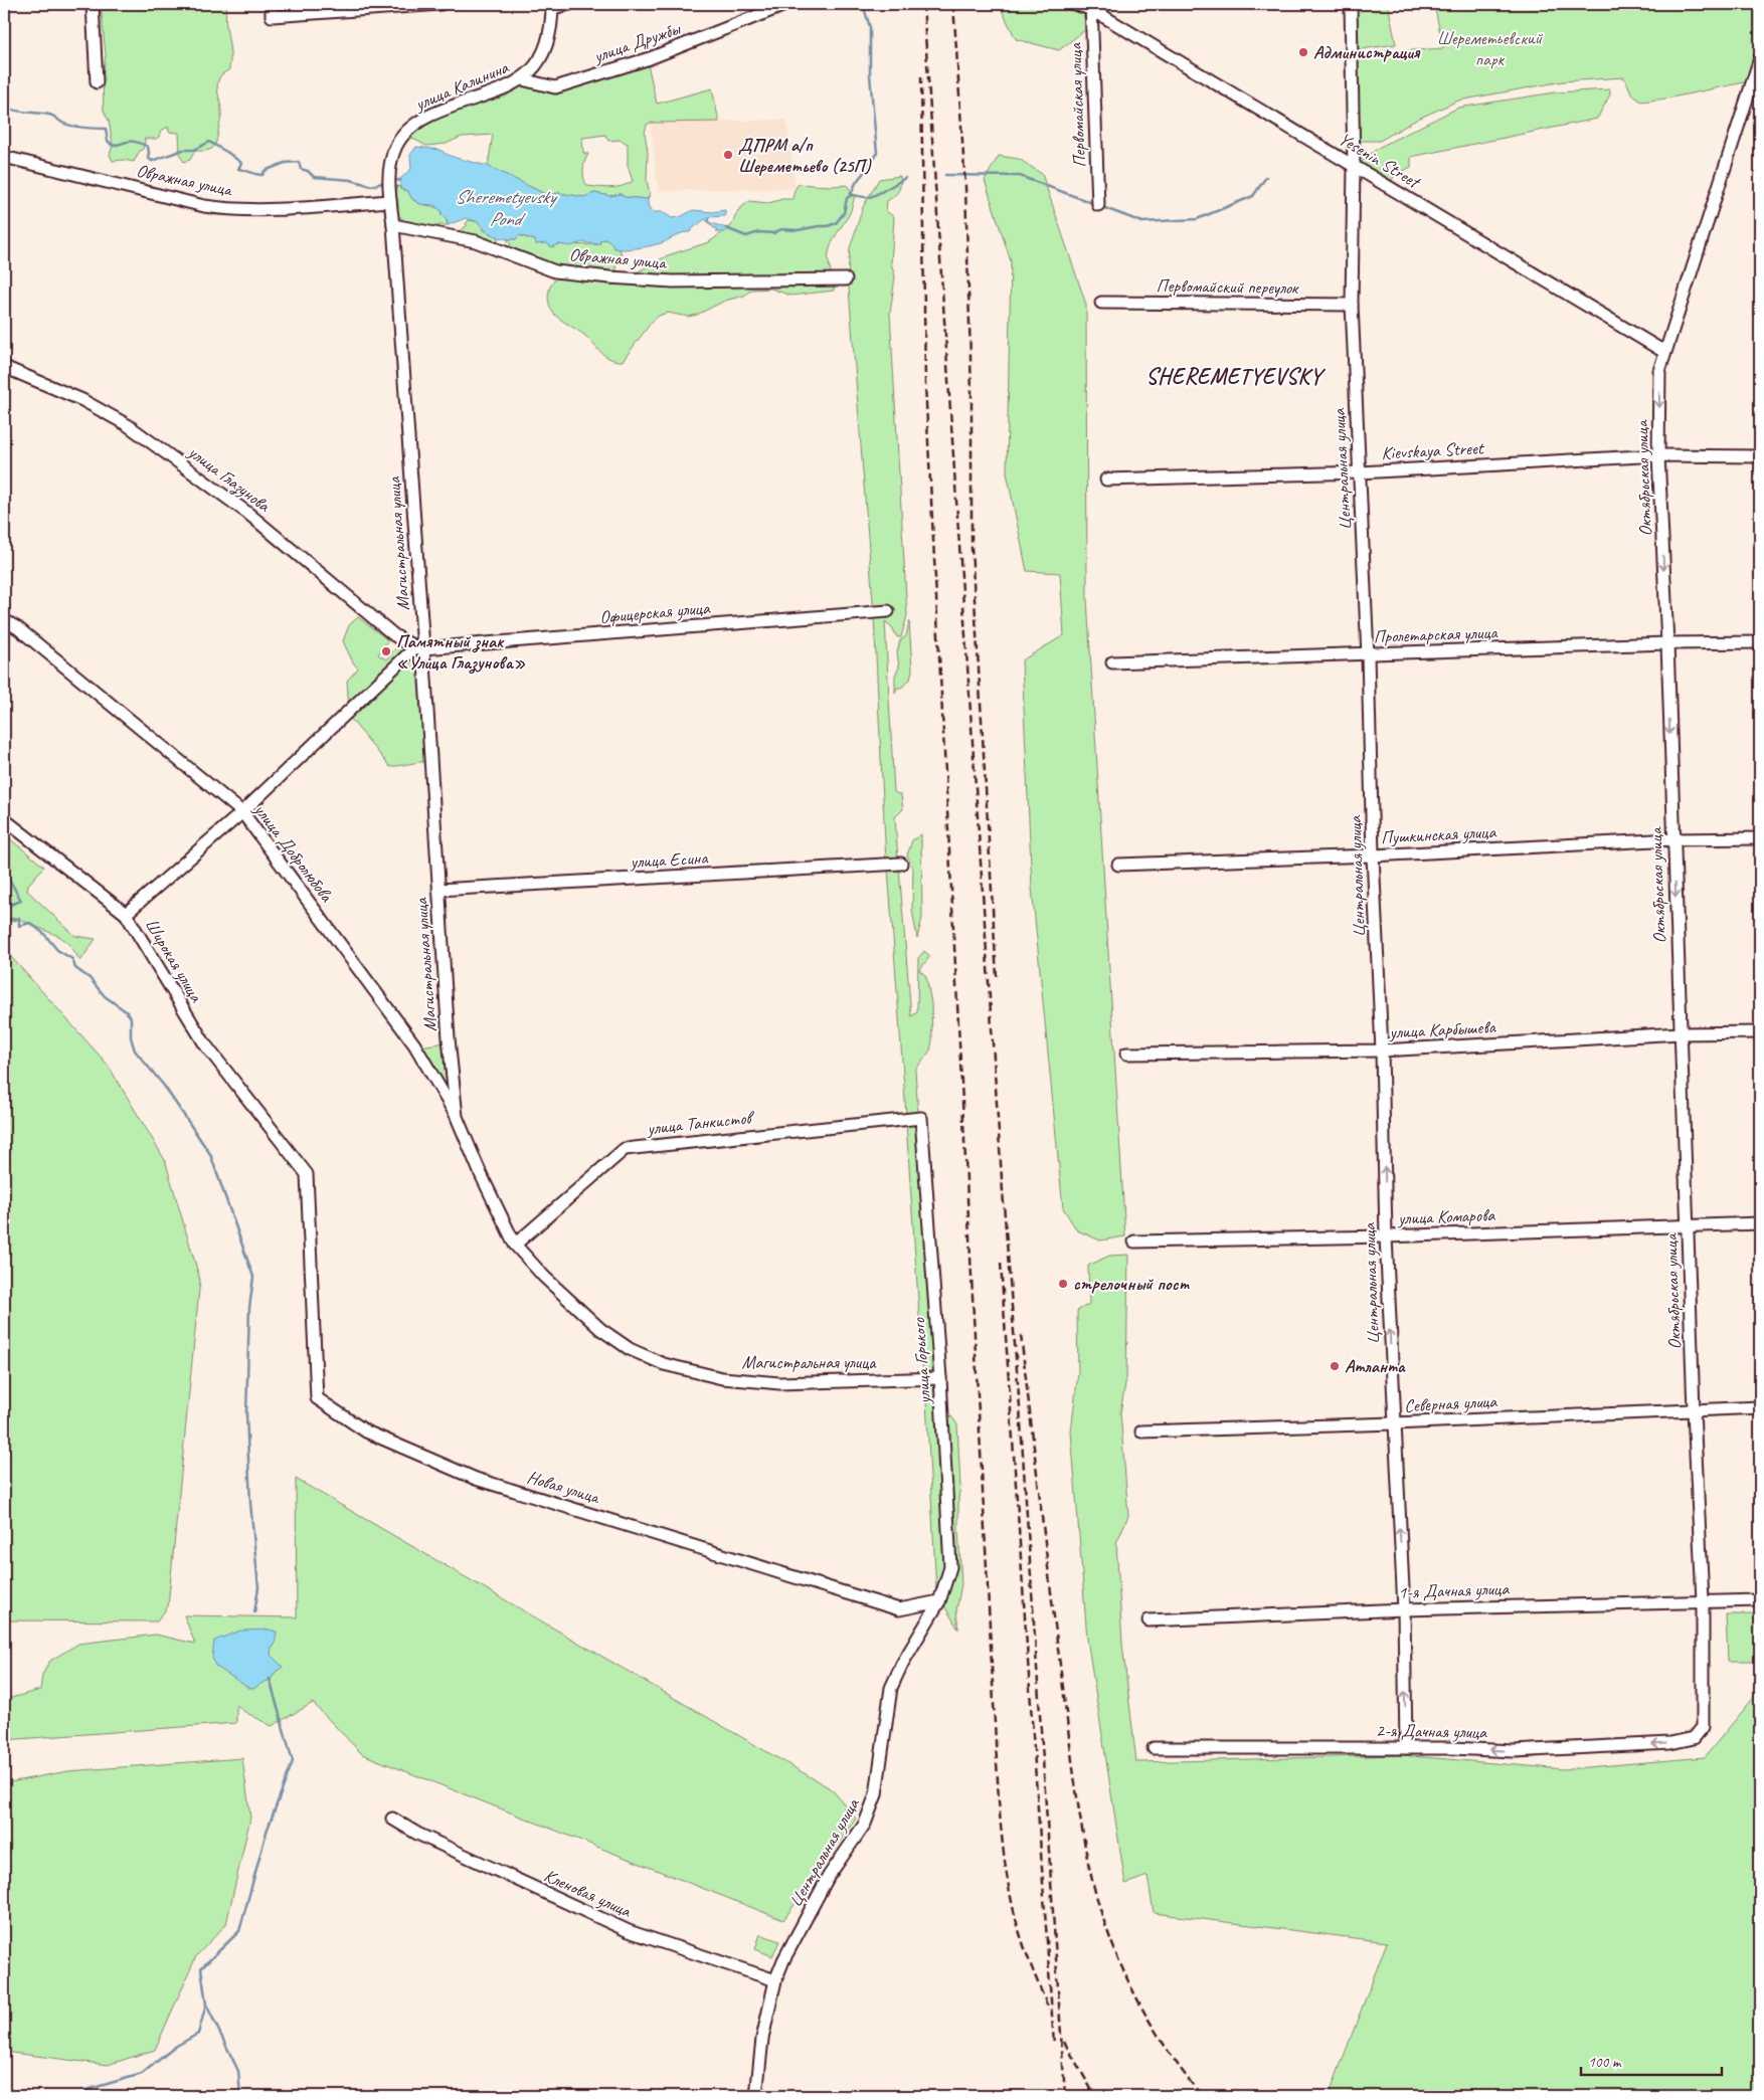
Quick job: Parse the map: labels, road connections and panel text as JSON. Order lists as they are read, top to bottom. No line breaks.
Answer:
{"streets":{"street":["улица Дружбы","улица Калинина","Первомайская улица","Yesenin Street","Овражная улица","Первомайский переулок","Kievskaya Street","Центральная улица","улица Глазунова","Октябрьская улица","Магистральная улица","Офицерская улица","Пролетарская улица","Пушкинская улица","улица Добролюбова","улица Есина","Широкая улица","улица Карбышева","улица Танкистов","улица Комарова","улица Горького","Северная улица","Новая улица","1-я Дачная улица","2-я Дачная улица","Кленовая улица"]},"crossings":[["улица Дружбы","улица Калинина"],["улица Калинина","Овражная улица"],["улица Калинина","Магистральная улица"],["Первомайская улица","Yesenin Street"],["Yesenin Street","Центральная улица"],["Yesenin Street","Октябрьская улица"],["Овражная улица","Магистральная улица"],["Первомайский переулок","Центральная улица"],["Kievskaya Street","Центральная улица"],["Kievskaya Street","Октябрьская улица"],["Центральная улица","Пролетарская улица"],["Центральная улица","Пушкинская улица"],["Центральная улица","улица Карбышева"],["Центральная улица","улица Комарова"],["Центральная улица","улица Горького"],["Центральная улица","Северная улица"],["Центральная улица","Новая улица"],["Центральная улица","1-я Дачная улица"],["Центральная улица","2-я Дачная улица"],["Центральная улица","Кленовая улица"],["улица Глазунова","Магистральная улица"],["улица Глазунова","Офицерская улица"],["улица Глазунова","Широкая улица"],["Октябрьская улица","Пролетарская улица"],["Октябрьская улица","Пушкинская улица"],["Октябрьская улица","улица Карбышева"],["Октябрьская улица","улица Комарова"],["Октябрьская улица","Северная улица"],["Октябрьская улица","1-я Дачная улица"],["Октябрьская улица","2-я Дачная улица"],["Магистральная улица","Офицерская улица"],["Магистральная улица","улица Добролюбова"],["Магистральная улица","улица Есина"],["Магистральная улица","Широкая улица"],["Магистральная улица","улица Танкистов"],["Магистральная улица","улица Горького"],["Офицерская улица","Широкая улица"],["улица Добролюбова","Широкая улица"],["Широкая улица","Новая улица"],["улица Танкистов","улица Горького"],["улица Горького","Новая улица"]],"one_way":["Октябрьская улица","2-я Дачная улица"],"districts":["SHEREMETYEVSKY"],"water":["Sheremetyevsky Pond"],"parks":["Шереметьевский парк"],"places":["Администрация","ДПРМ а/п Шереметьево (25П)","Памятный знак «Улица Глазунова»","стрелочный пост","Атланта"],"scale_bar":"100 m"}
